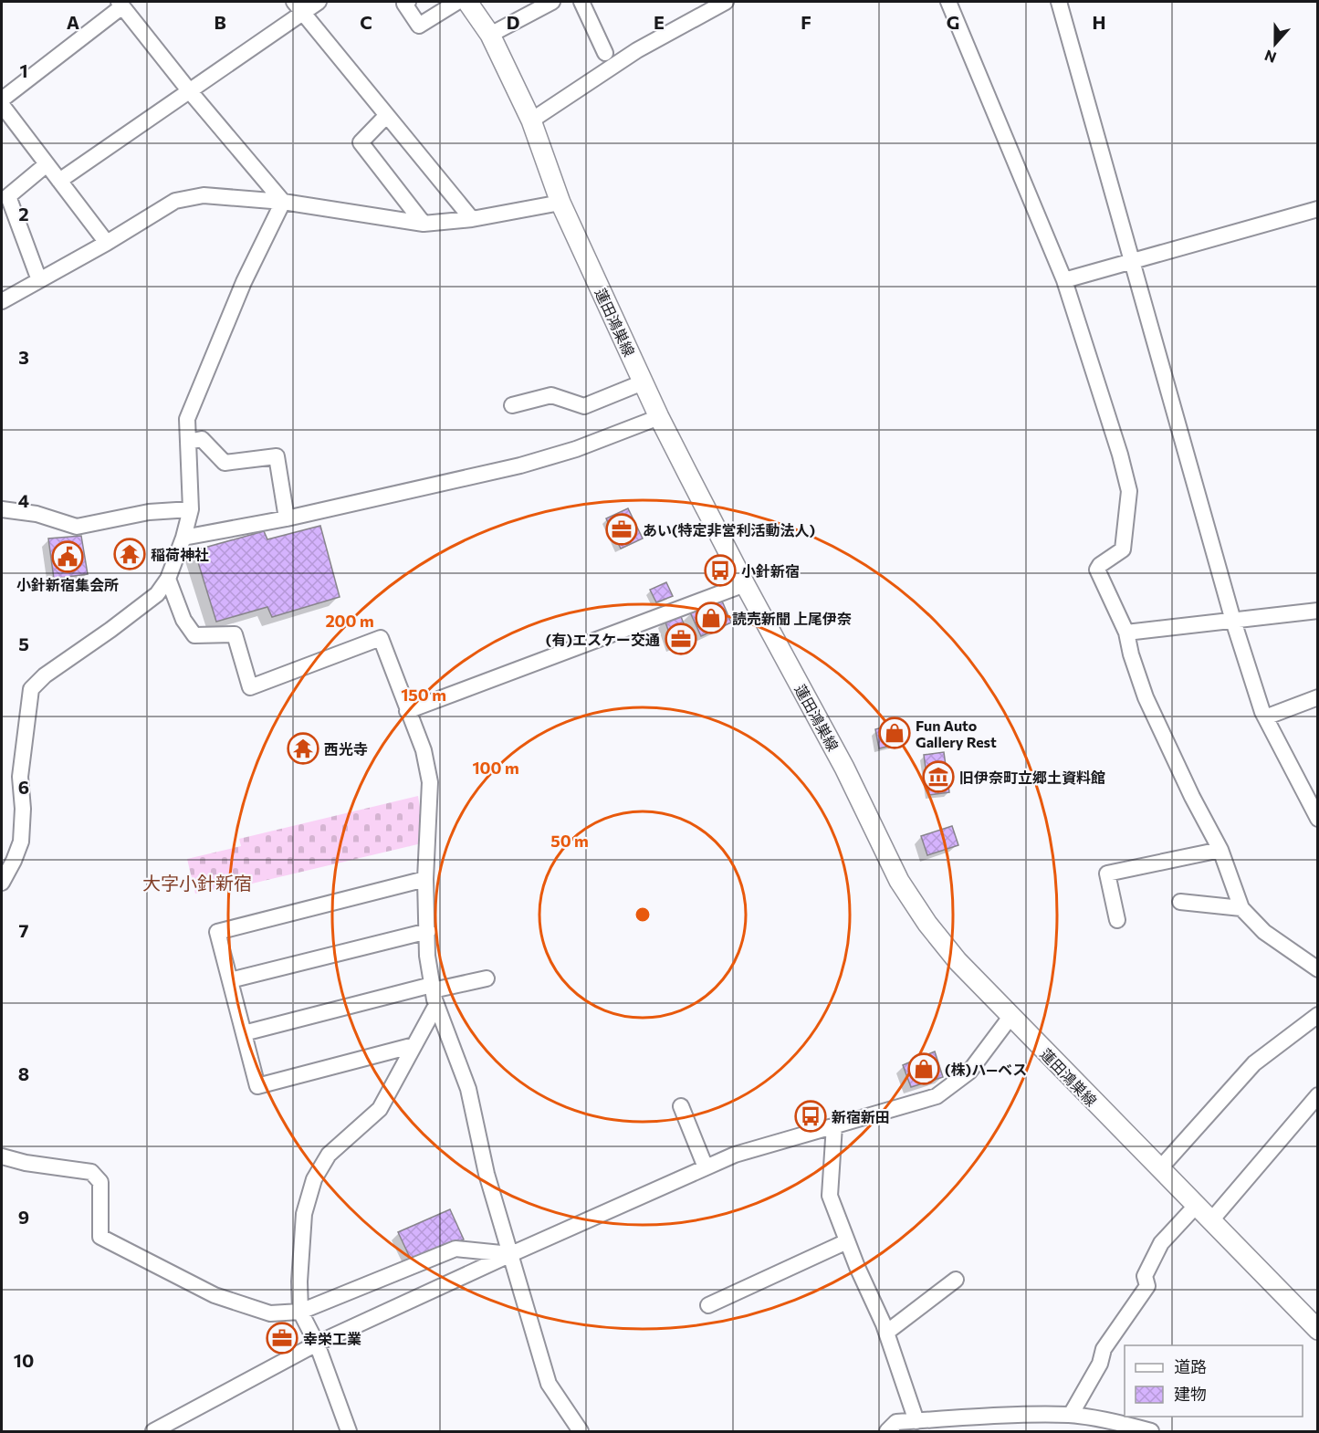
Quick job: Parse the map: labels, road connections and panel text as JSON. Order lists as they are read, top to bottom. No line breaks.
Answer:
{"streets":{"main road":["蓮田鴻巣線"]},"districts":["大字小針新宿"],"places":{"office":["あい(特定非営利活動法人)","(有)エスケー交通","幸栄工業"],"temple":["稲荷神社","西光寺"],"public building":["小針新宿集会所"],"bus stop":["小針新宿","新宿新田"],"shop":["読売新聞 上尾伊奈","Fun Auto Gallery Rest","(株)ハ―ベス"],"museum":["旧伊奈町立郷土資料館"]},"legend":["道路","建物"],"north":"bottom","grid":{"columns":["A","B","C","D","E","F","G","H"],"rows":["1","2","3","4","5","6","7","8","9","10"]},"rings":["200 m","150 m","100 m","50 m"]}
